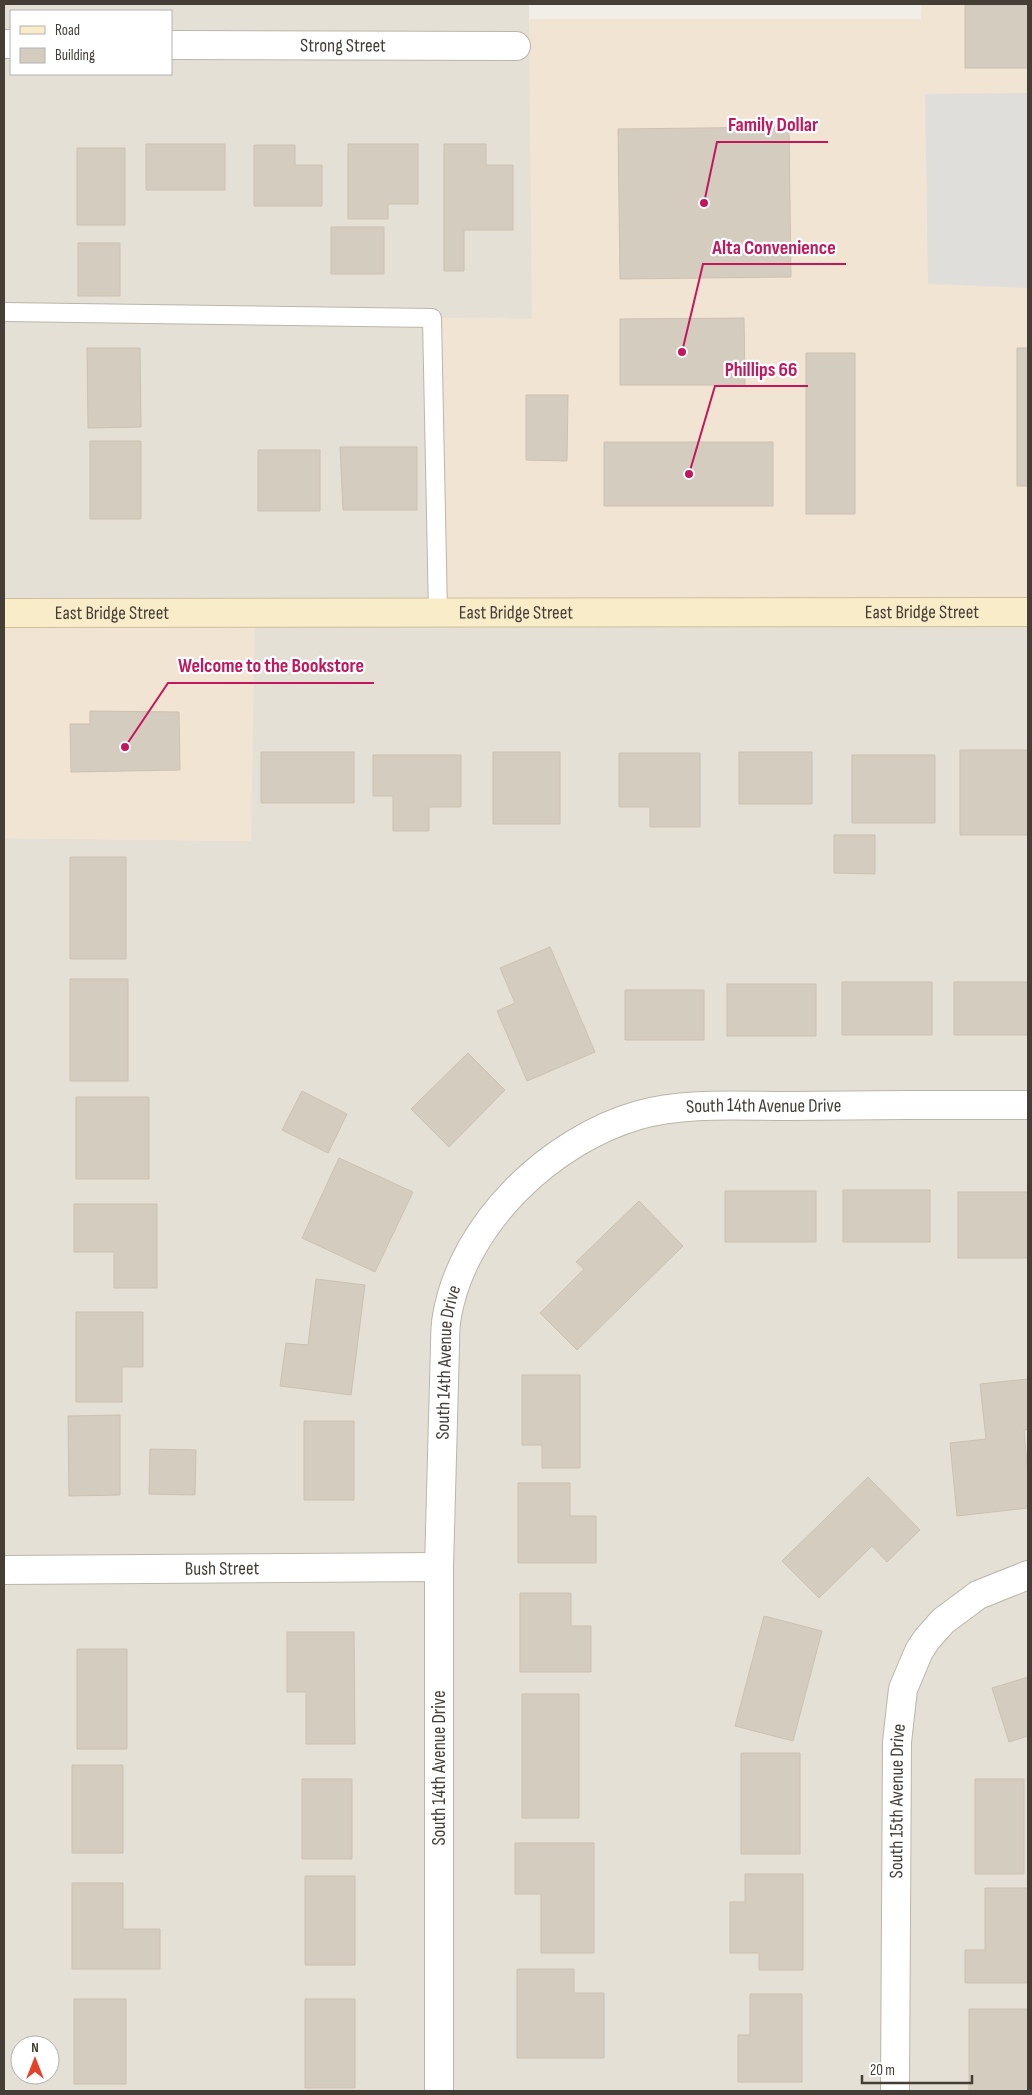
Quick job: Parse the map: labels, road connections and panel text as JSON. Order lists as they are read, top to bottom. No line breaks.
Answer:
{"streets":{"main road":["East Bridge Street"],"street":["Strong Street","South 14th Avenue Drive","Bush Street","South 15th Avenue Drive"]},"crossings":[["South 14th Avenue Drive","Bush Street"]],"places":["Family Dollar","Alta Convenience","Phillips 66","Welcome to the Bookstore"],"legend":["Road","Building"],"scale_bar":"20 m","north":"top"}
